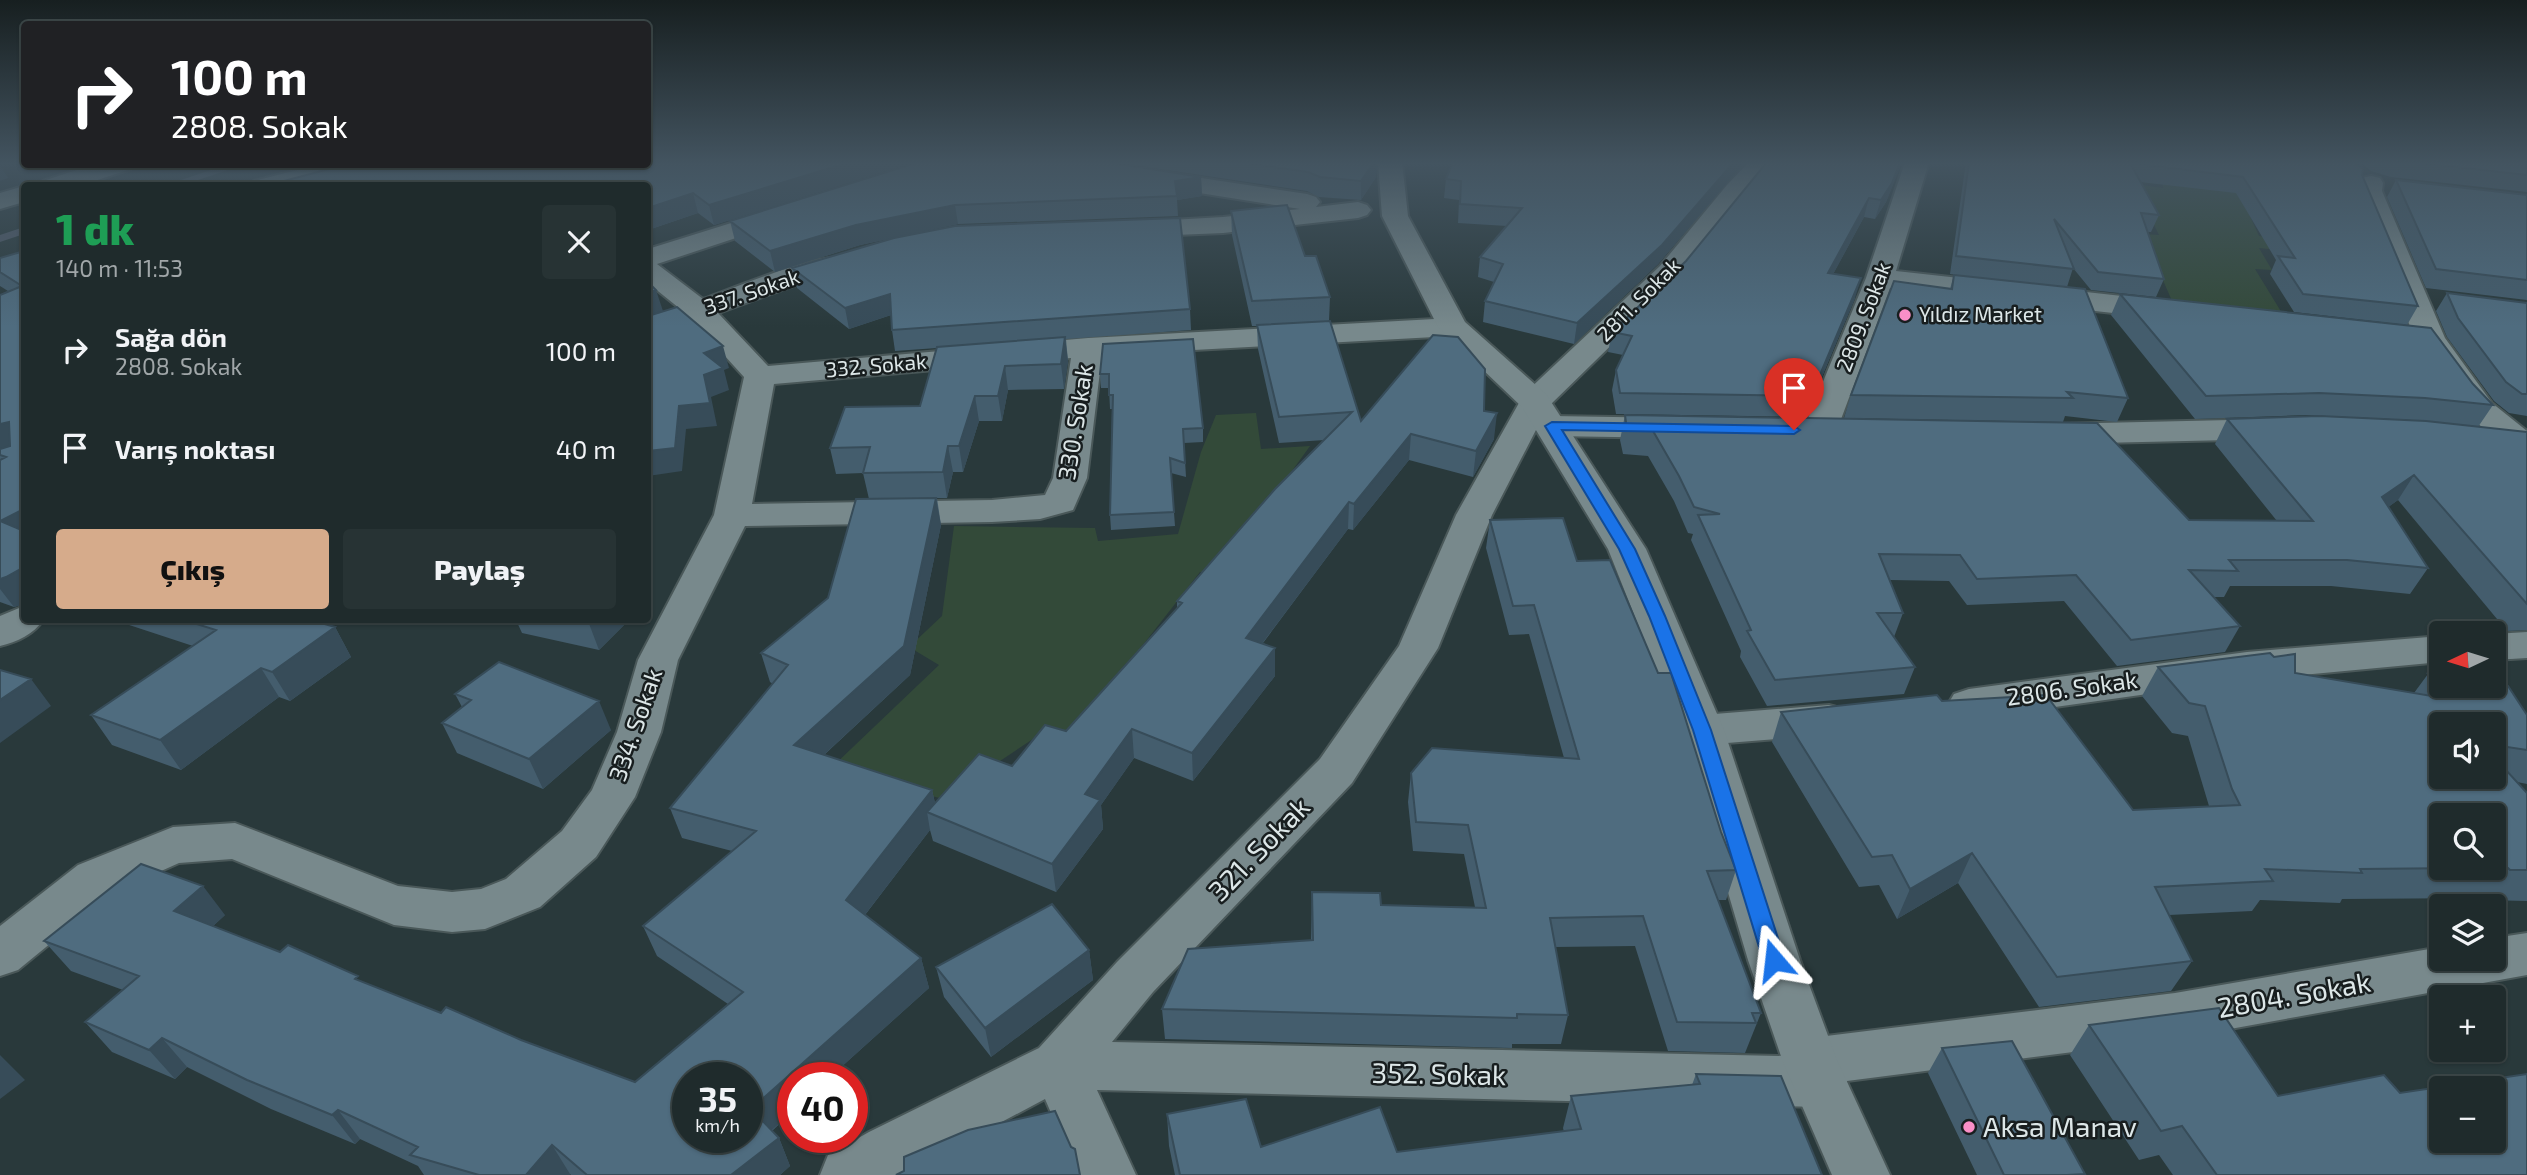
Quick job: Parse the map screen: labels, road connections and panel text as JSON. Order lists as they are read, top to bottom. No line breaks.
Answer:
{"streets":{"street":["337. Sokak","2811. Sokak","2809. Sokak","332. Sokak","330. Sokak","2806. Sokak","334. Sokak","321. Sokak","2804. Sokak","352. Sokak"]},"crossings":[["2811. Sokak","321. Sokak"],["332. Sokak","330. Sokak"],["332. Sokak","334. Sokak"],["330. Sokak","334. Sokak"],["321. Sokak","352. Sokak"],["2804. Sokak","352. Sokak"]],"places":["Yıldız Market","Aksa Manav"],"north":"left","page":{"turn":["100 m","2808. Sokak"],"heading":["1 dk","140 m · 11:53"],"list":[{"name":"Sağa dön","note":"2808. Sokak","value":"100 m"},{"name":"Varış noktası","value":"40 m"}],"buttons":["Çıkış","Paylaş"],"map_buttons":["+","−"],"speed":"35 km/h","limit":"40"}}
